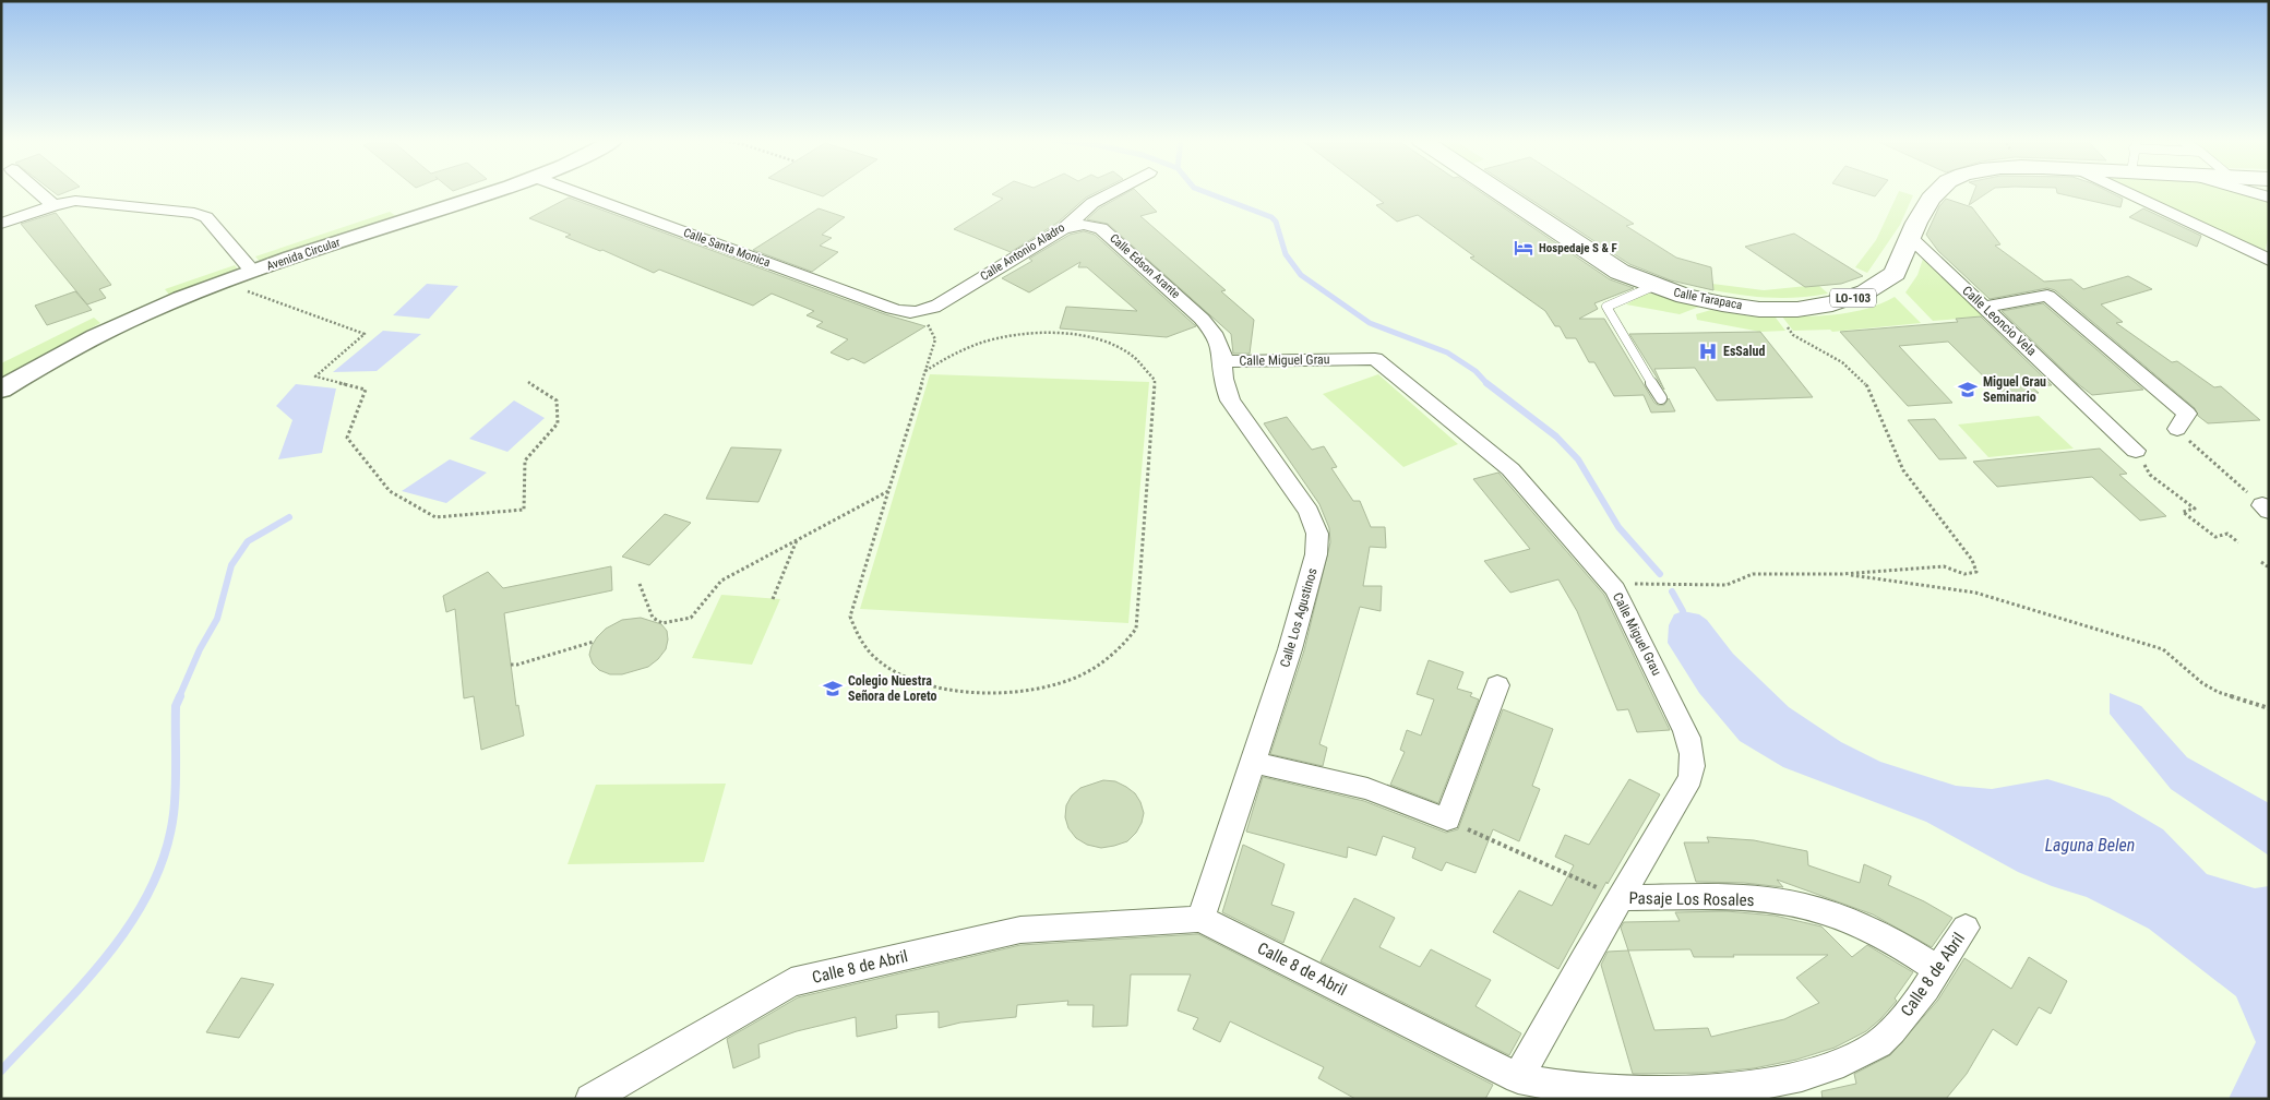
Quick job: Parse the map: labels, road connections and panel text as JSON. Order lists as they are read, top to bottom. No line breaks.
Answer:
{"streets":{"main road":["LO-103","Calle Tarapaca"],"street":["Calle Santa Monica","Calle Antonio Aladro","Avenida Circular","Calle Edson Arante","Calle Leoncio Vela","Calle Miguel Grau","Calle Los Agustinos","Pasaje Los Rosales","Calle 8 de Abril"]},"crossings":[["Calle Santa Monica","Calle Antonio Aladro"],["Calle Antonio Aladro","Calle Edson Arante"],["Calle Edson Arante","Calle Los Agustinos"],["Calle Tarapaca","Calle Leoncio Vela"],["Calle Miguel Grau","Calle Los Agustinos"],["Calle Miguel Grau","Pasaje Los Rosales"],["Calle Miguel Grau","Calle 8 de Abril"],["Calle Los Agustinos","Calle 8 de Abril"],["Pasaje Los Rosales","Calle 8 de Abril"]],"water":["Laguna Belen"],"places":{"hotel":["Hospedaje S & F"],"hospital":["EsSalud"],"school or university":["Miguel Grau Seminario","Colegio Nuestra Señora de Loreto"]}}
